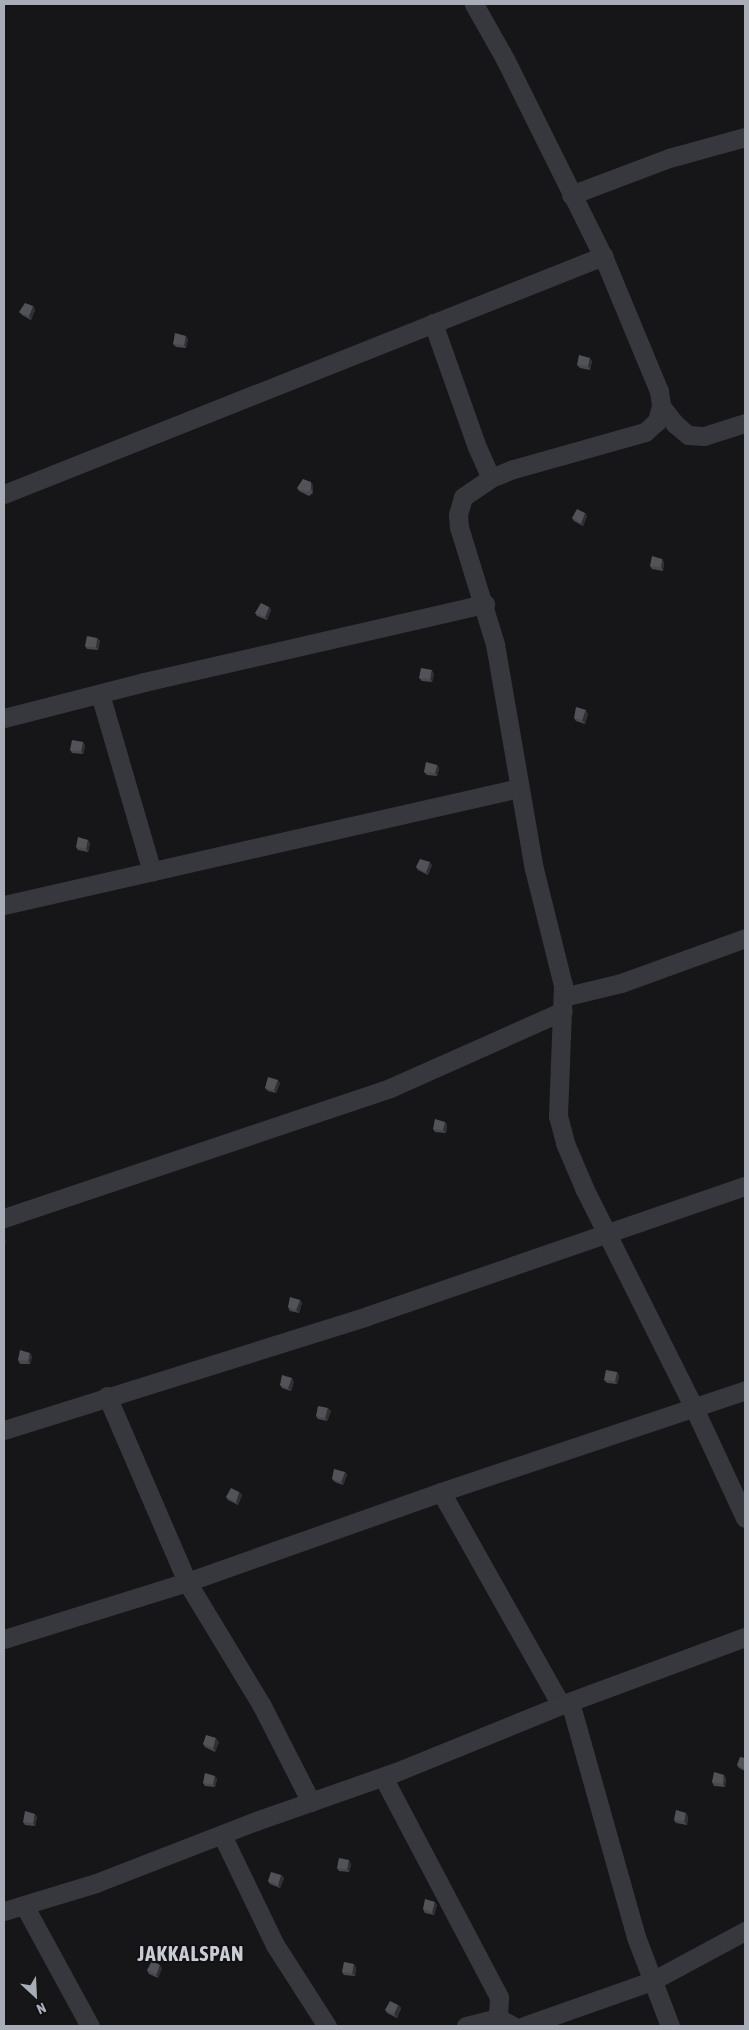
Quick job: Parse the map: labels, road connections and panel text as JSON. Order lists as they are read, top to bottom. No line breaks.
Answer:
{"districts":["JAKKALSPAN"],"north":"bottom right"}
